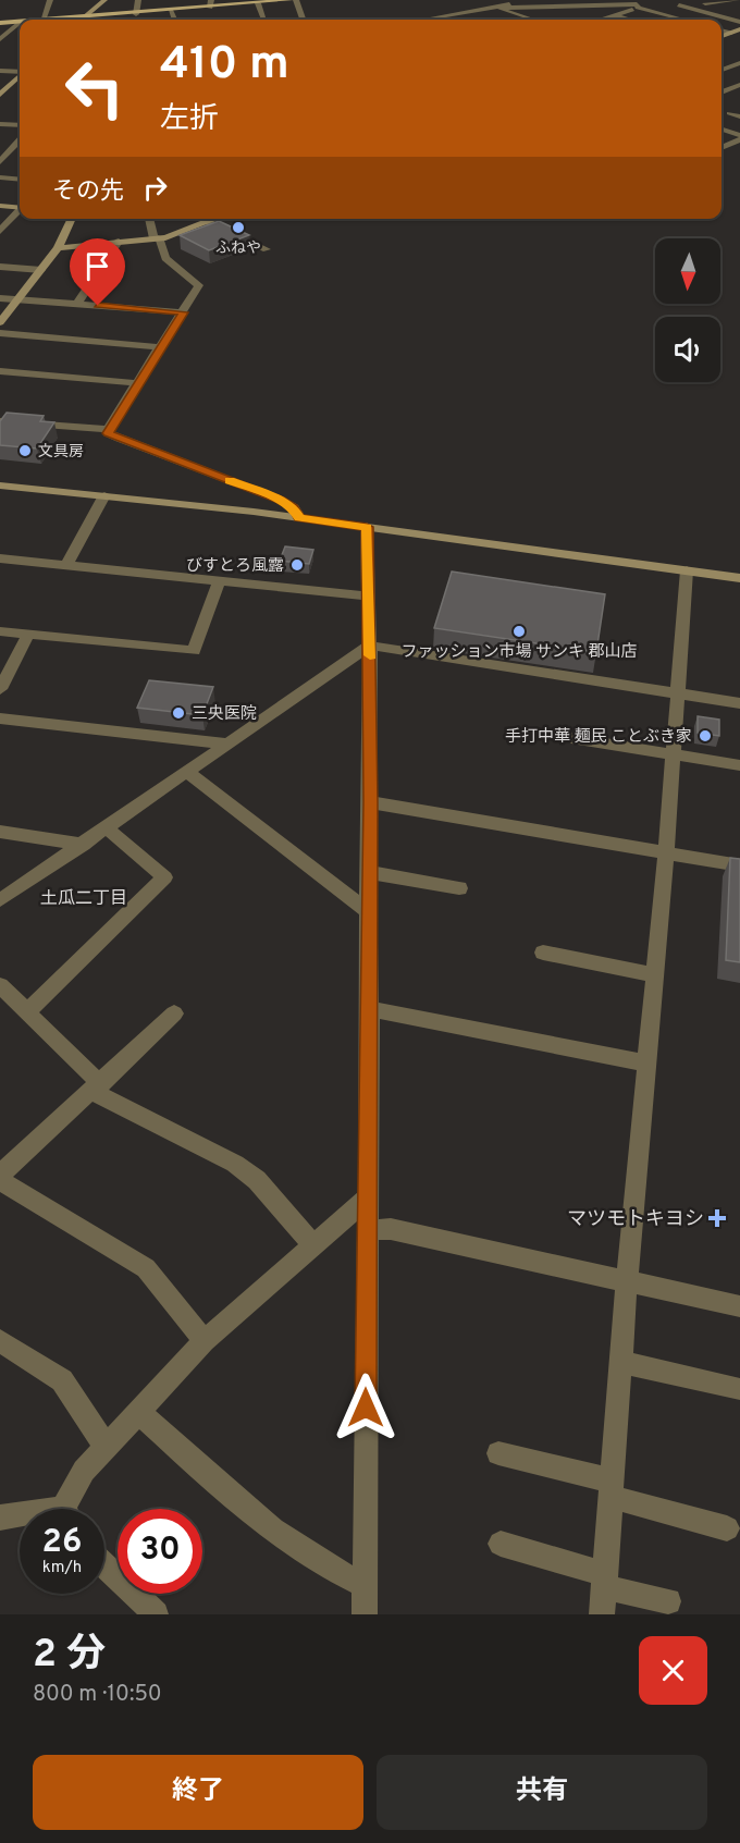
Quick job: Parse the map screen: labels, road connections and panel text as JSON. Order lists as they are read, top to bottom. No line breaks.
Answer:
{"districts":["土瓜二丁目"],"places":{"other":["ふねや","文具房","びすとろ風露","ファッション市場 サンキ 郡山店","三央医院","手打中華 麺民 ことぶき家"],"health":["マツモトキヨシ"]},"north":"bottom","page":{"turn":["410 m","左折"],"then":"その先","speed":"26 km/h","limit":"30","heading":["2 分","800 m · 10:50"],"buttons":["終了","共有"]}}
